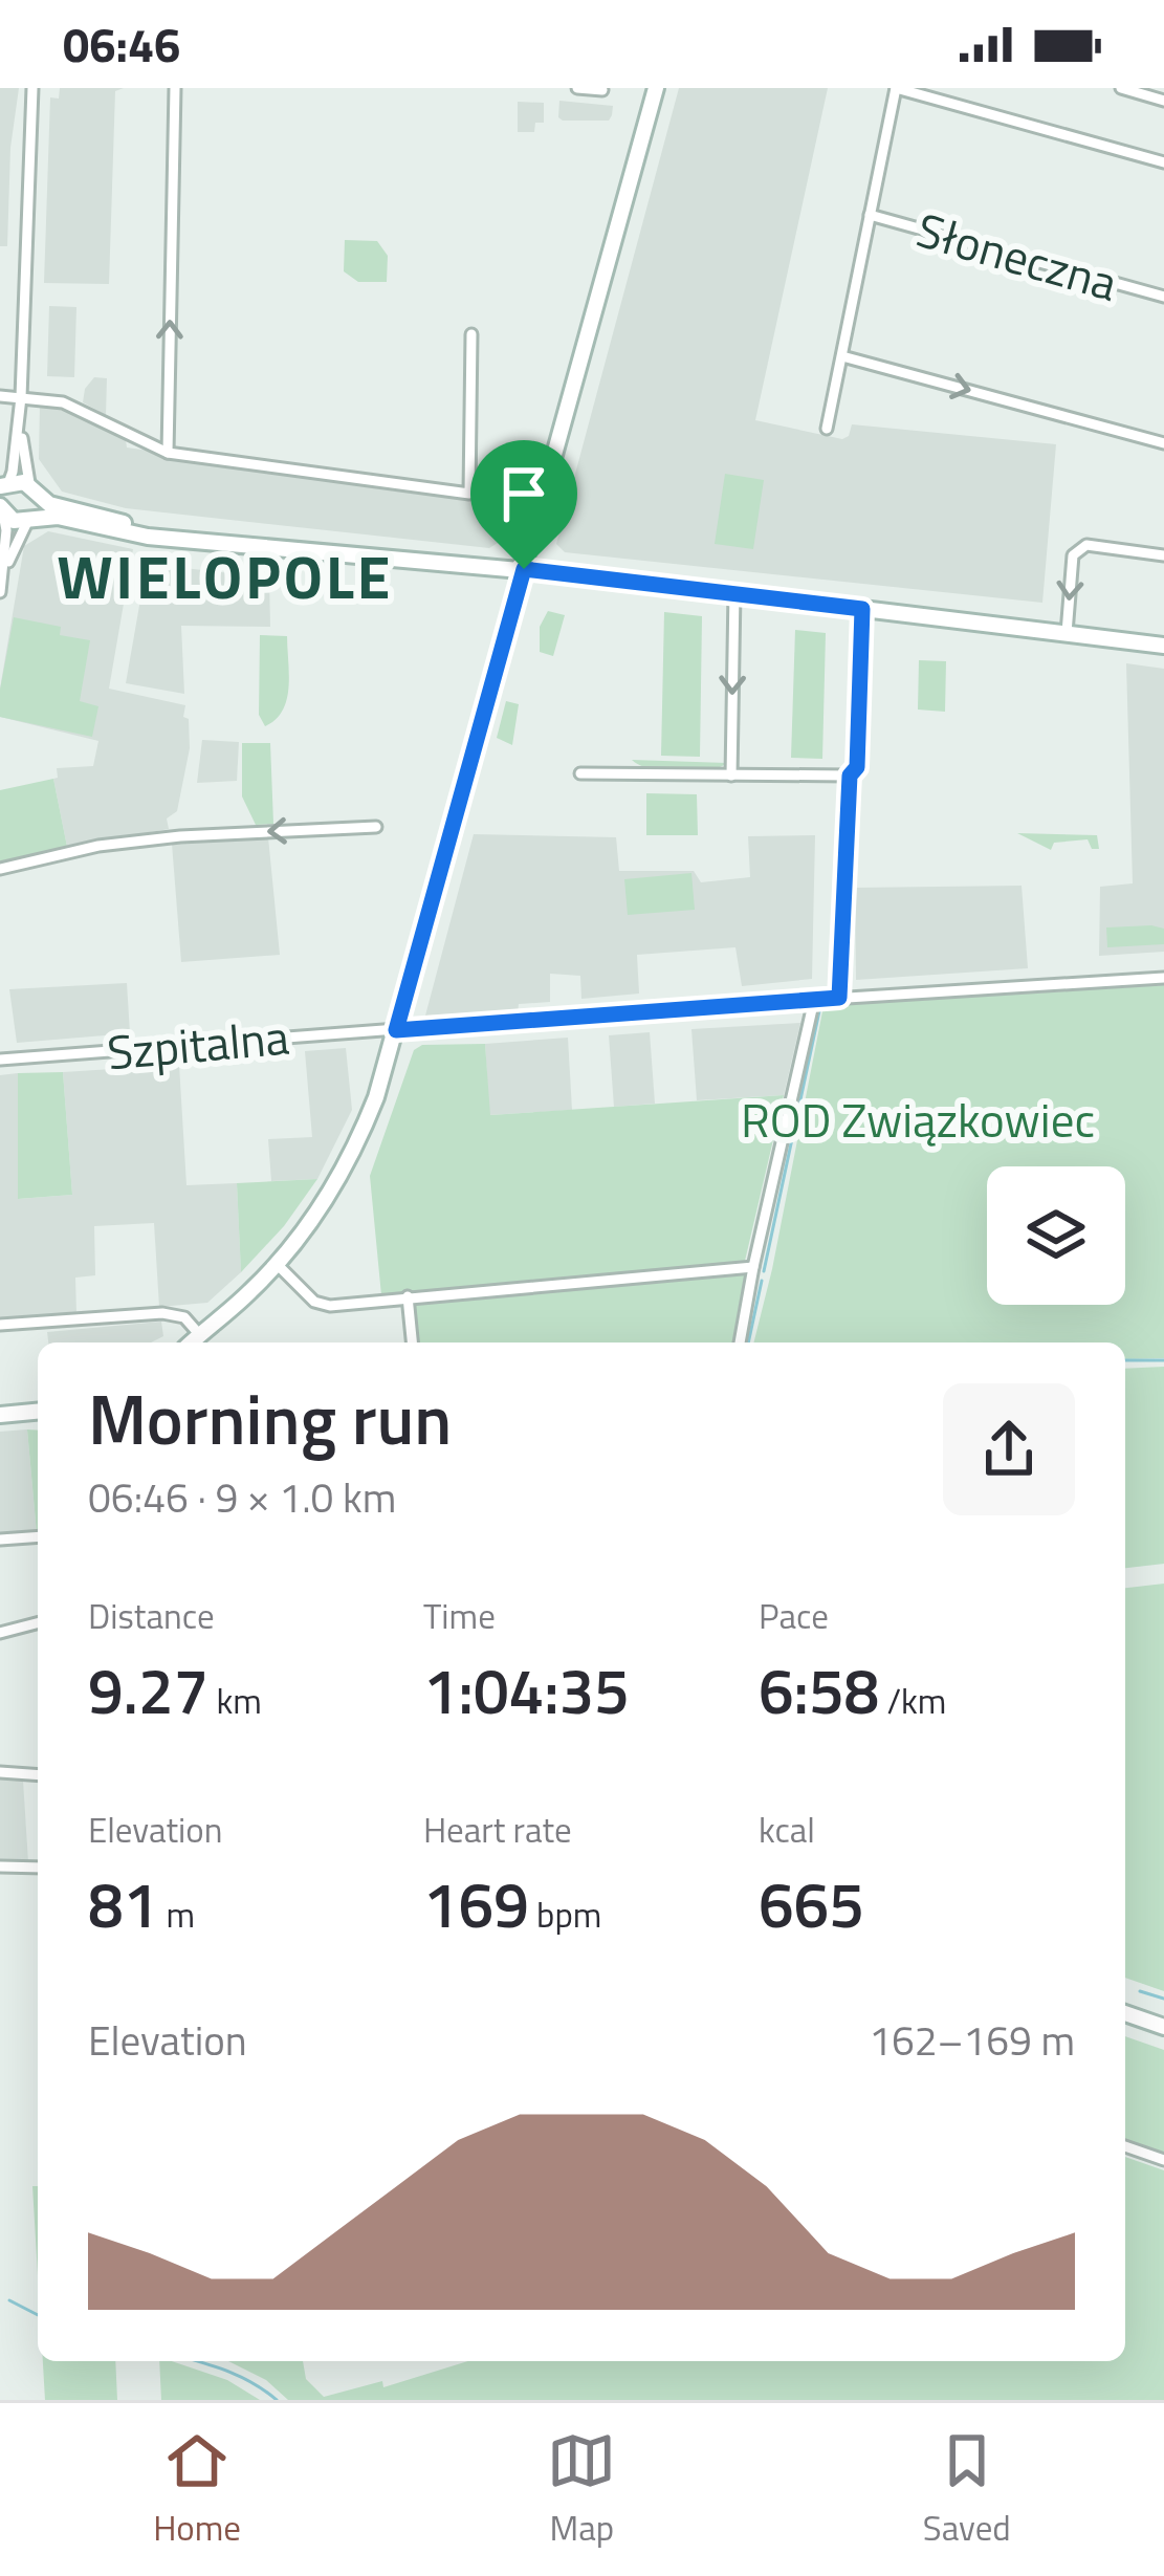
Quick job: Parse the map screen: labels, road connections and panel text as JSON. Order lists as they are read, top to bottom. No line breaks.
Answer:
{"streets":{"street":["Słoneczna","Szpitalna"]},"districts":["WIELOPOLE"],"parks":["ROD Związkowiec"],"page":{"status":"06:46","heading":["Morning run","06:46 · 9 × 1.0 km"],"stats":[["Distance","9.27 km"],["Time","1:04:35"],["Pace","6:58 /km"],["Elevation","81 m"],["Heart rate","169 bpm"],["kcal","665"]],"chart":["Elevation","162–169 m"],"tabs":["Home","Map","Saved"]}}
